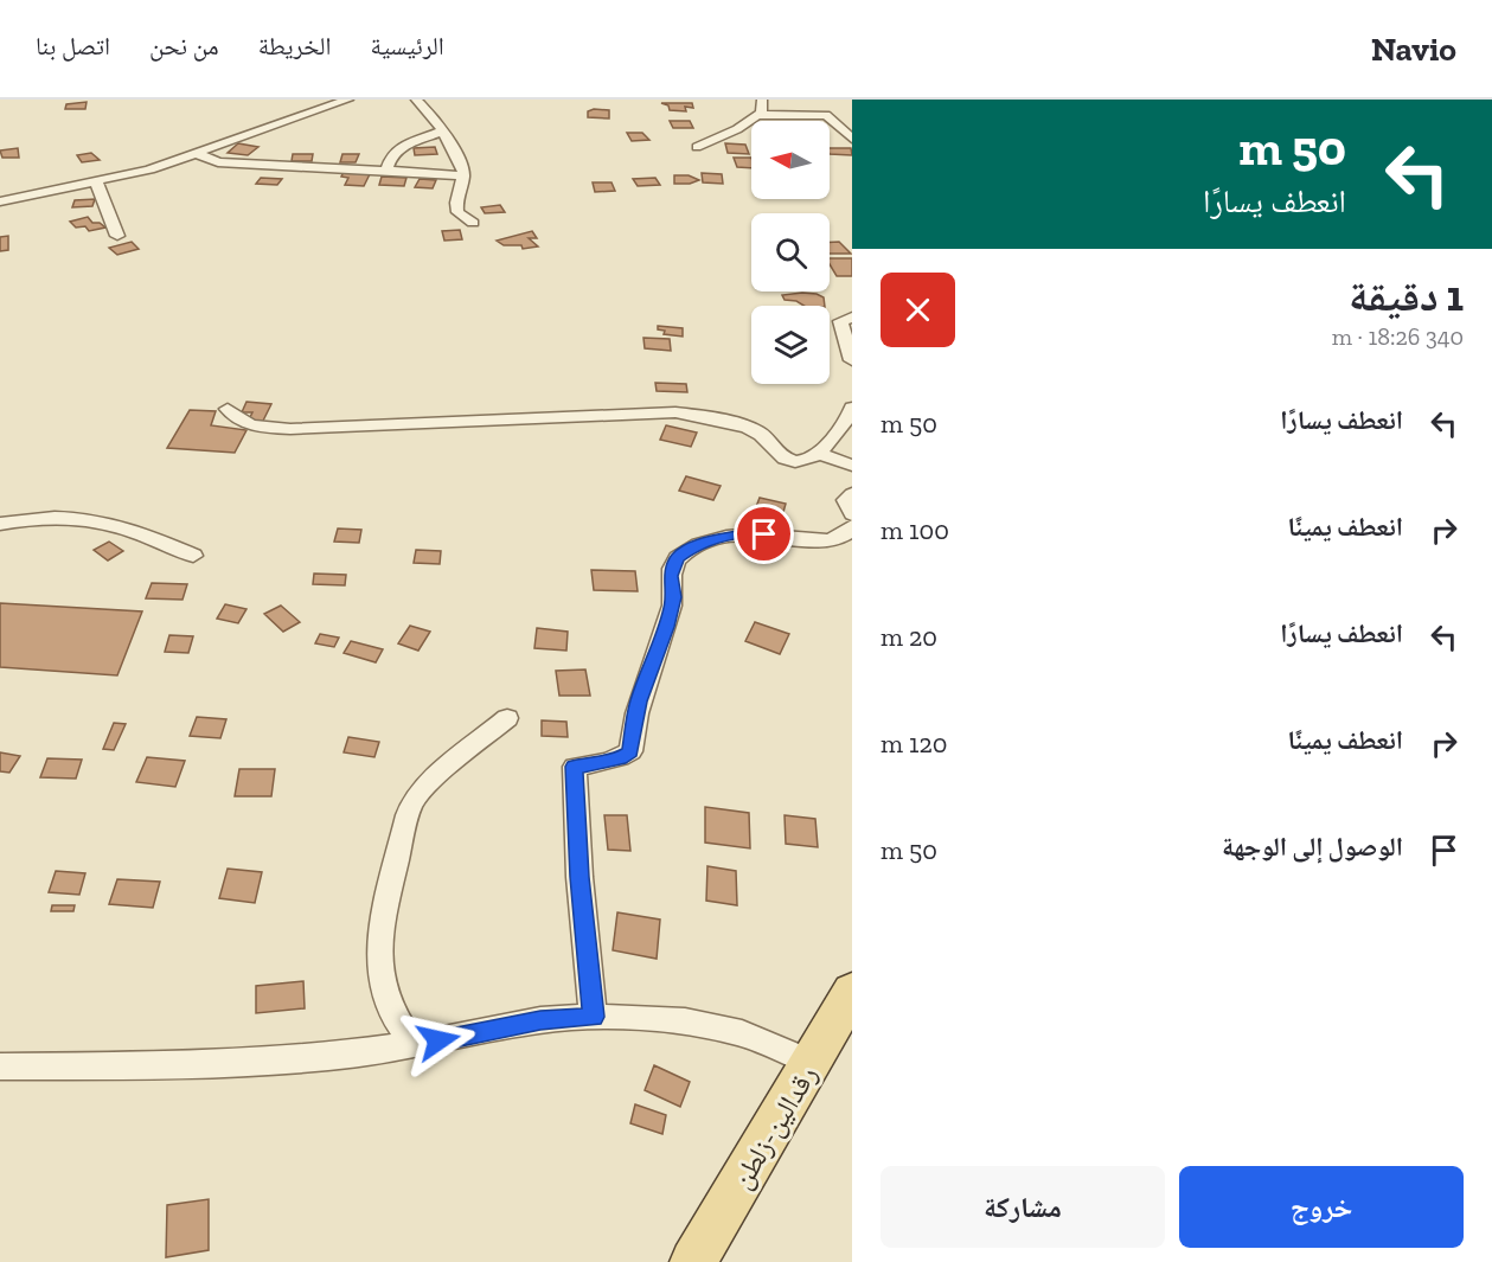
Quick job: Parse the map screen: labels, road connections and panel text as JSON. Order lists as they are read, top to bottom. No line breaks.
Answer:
{"streets":{"main road":["رقدالين-زلطن"]},"north":"left","page":{"header":"Navio","nav":["الرئيسية","الخريطة","من نحن","اتصل بنا"],"turn":["50 m","انعطف يسارًا"],"heading":["1 دقيقة","340 m · 18:26"],"list":[{"name":"انعطف يسارًا","value":"50 m"},{"name":"انعطف يمينًا","value":"100 m"},{"name":"انعطف يسارًا","value":"20 m"},{"name":"انعطف يمينًا","value":"120 m"},{"name":"الوصول إلى الوجهة","value":"50 m"}],"buttons":["خروج","مشاركة"]}}
